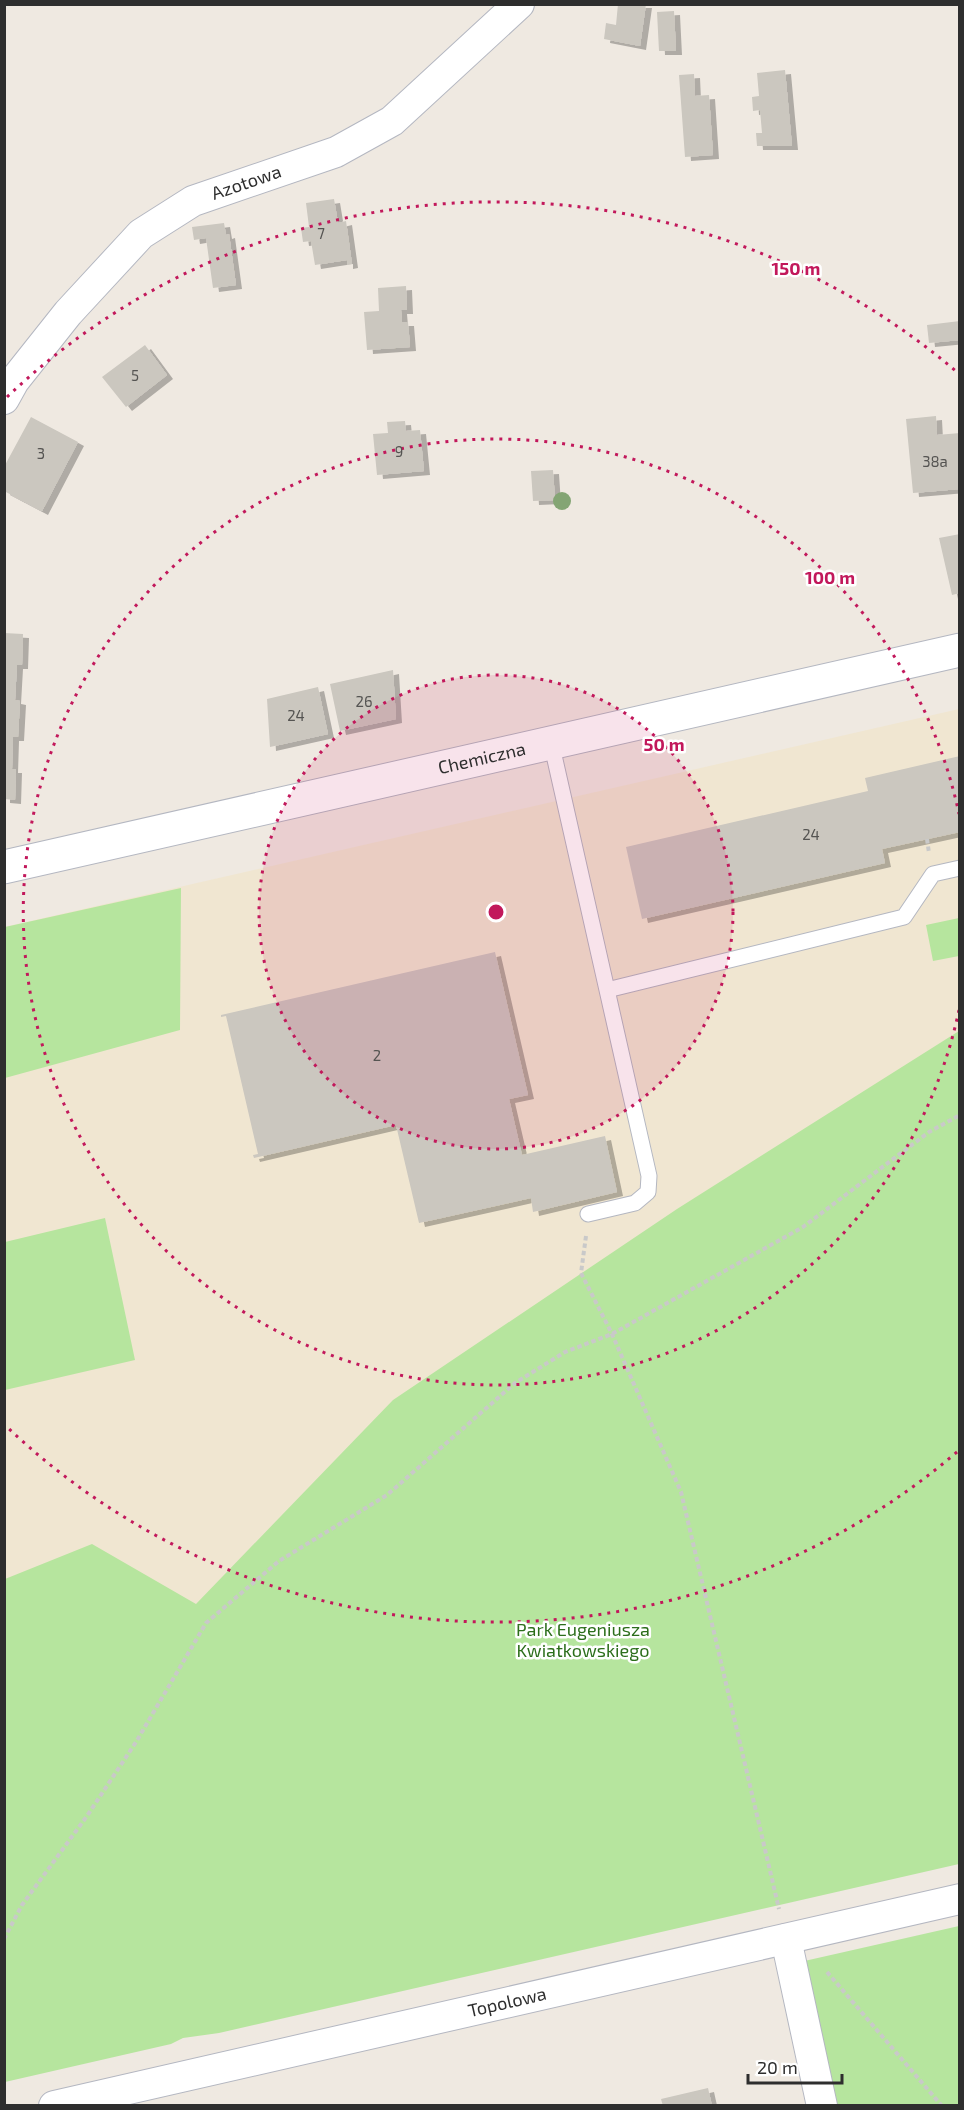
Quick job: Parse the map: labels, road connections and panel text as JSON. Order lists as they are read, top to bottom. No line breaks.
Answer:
{"streets":{"street":["Azotowa","Chemiczna","Topolowa"]},"parks":["Park Eugeniusza Kwiatkowskiego"],"house_numbers":["7","5","9","3","38a","26","24","24","2"],"scale_bar":"20 m","rings":["150 m","100 m","50 m"]}
